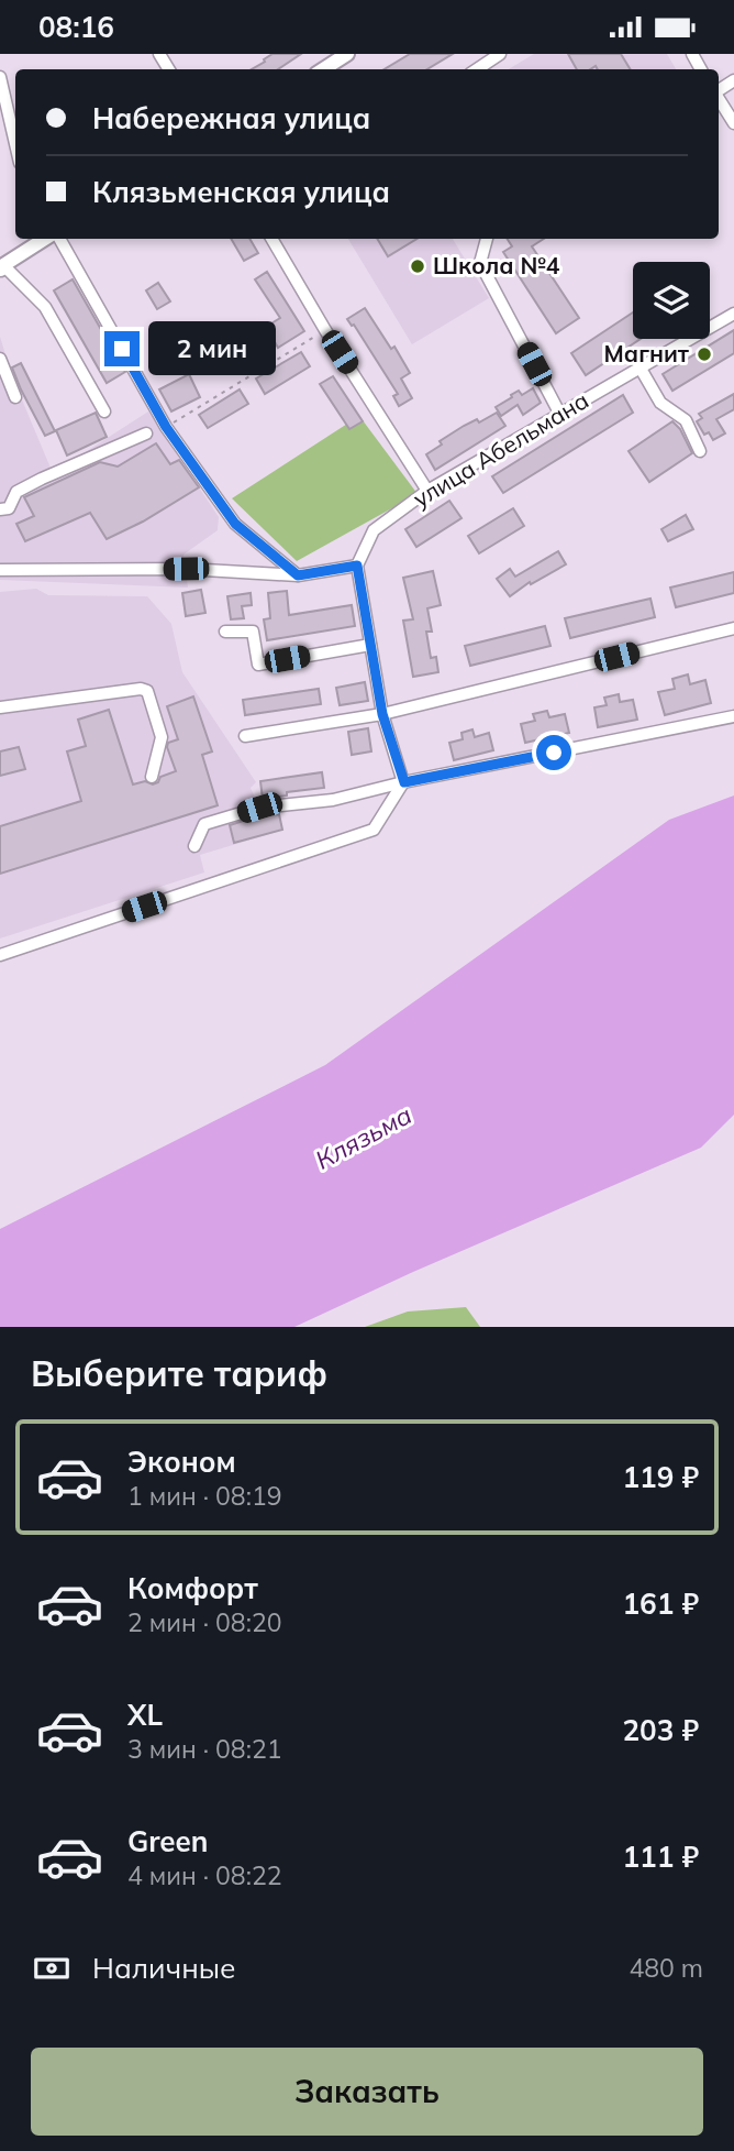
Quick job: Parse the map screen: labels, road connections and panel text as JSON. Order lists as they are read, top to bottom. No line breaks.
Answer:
{"streets":{"street":["улица Абельмана"]},"water":["Клязьма"],"places":["Школа №4","Магнит"],"page":{"status":"08:16","banner":["Набережная улица","Клязьменская улица"],"bubble":"2 мин","heading":"Выберите тариф","list":[{"name":"Эконом","note":"1 мин · 08:19","value":"119 ₽"},{"name":"Комфорт","note":"2 мин · 08:20","value":"161 ₽"},{"name":"XL","note":"3 мин · 08:21","value":"203 ₽"},{"name":"Green","note":"4 мин · 08:22","value":"111 ₽"}],"pay":["Наличные","480 m"],"buttons":"Заказать"}}
